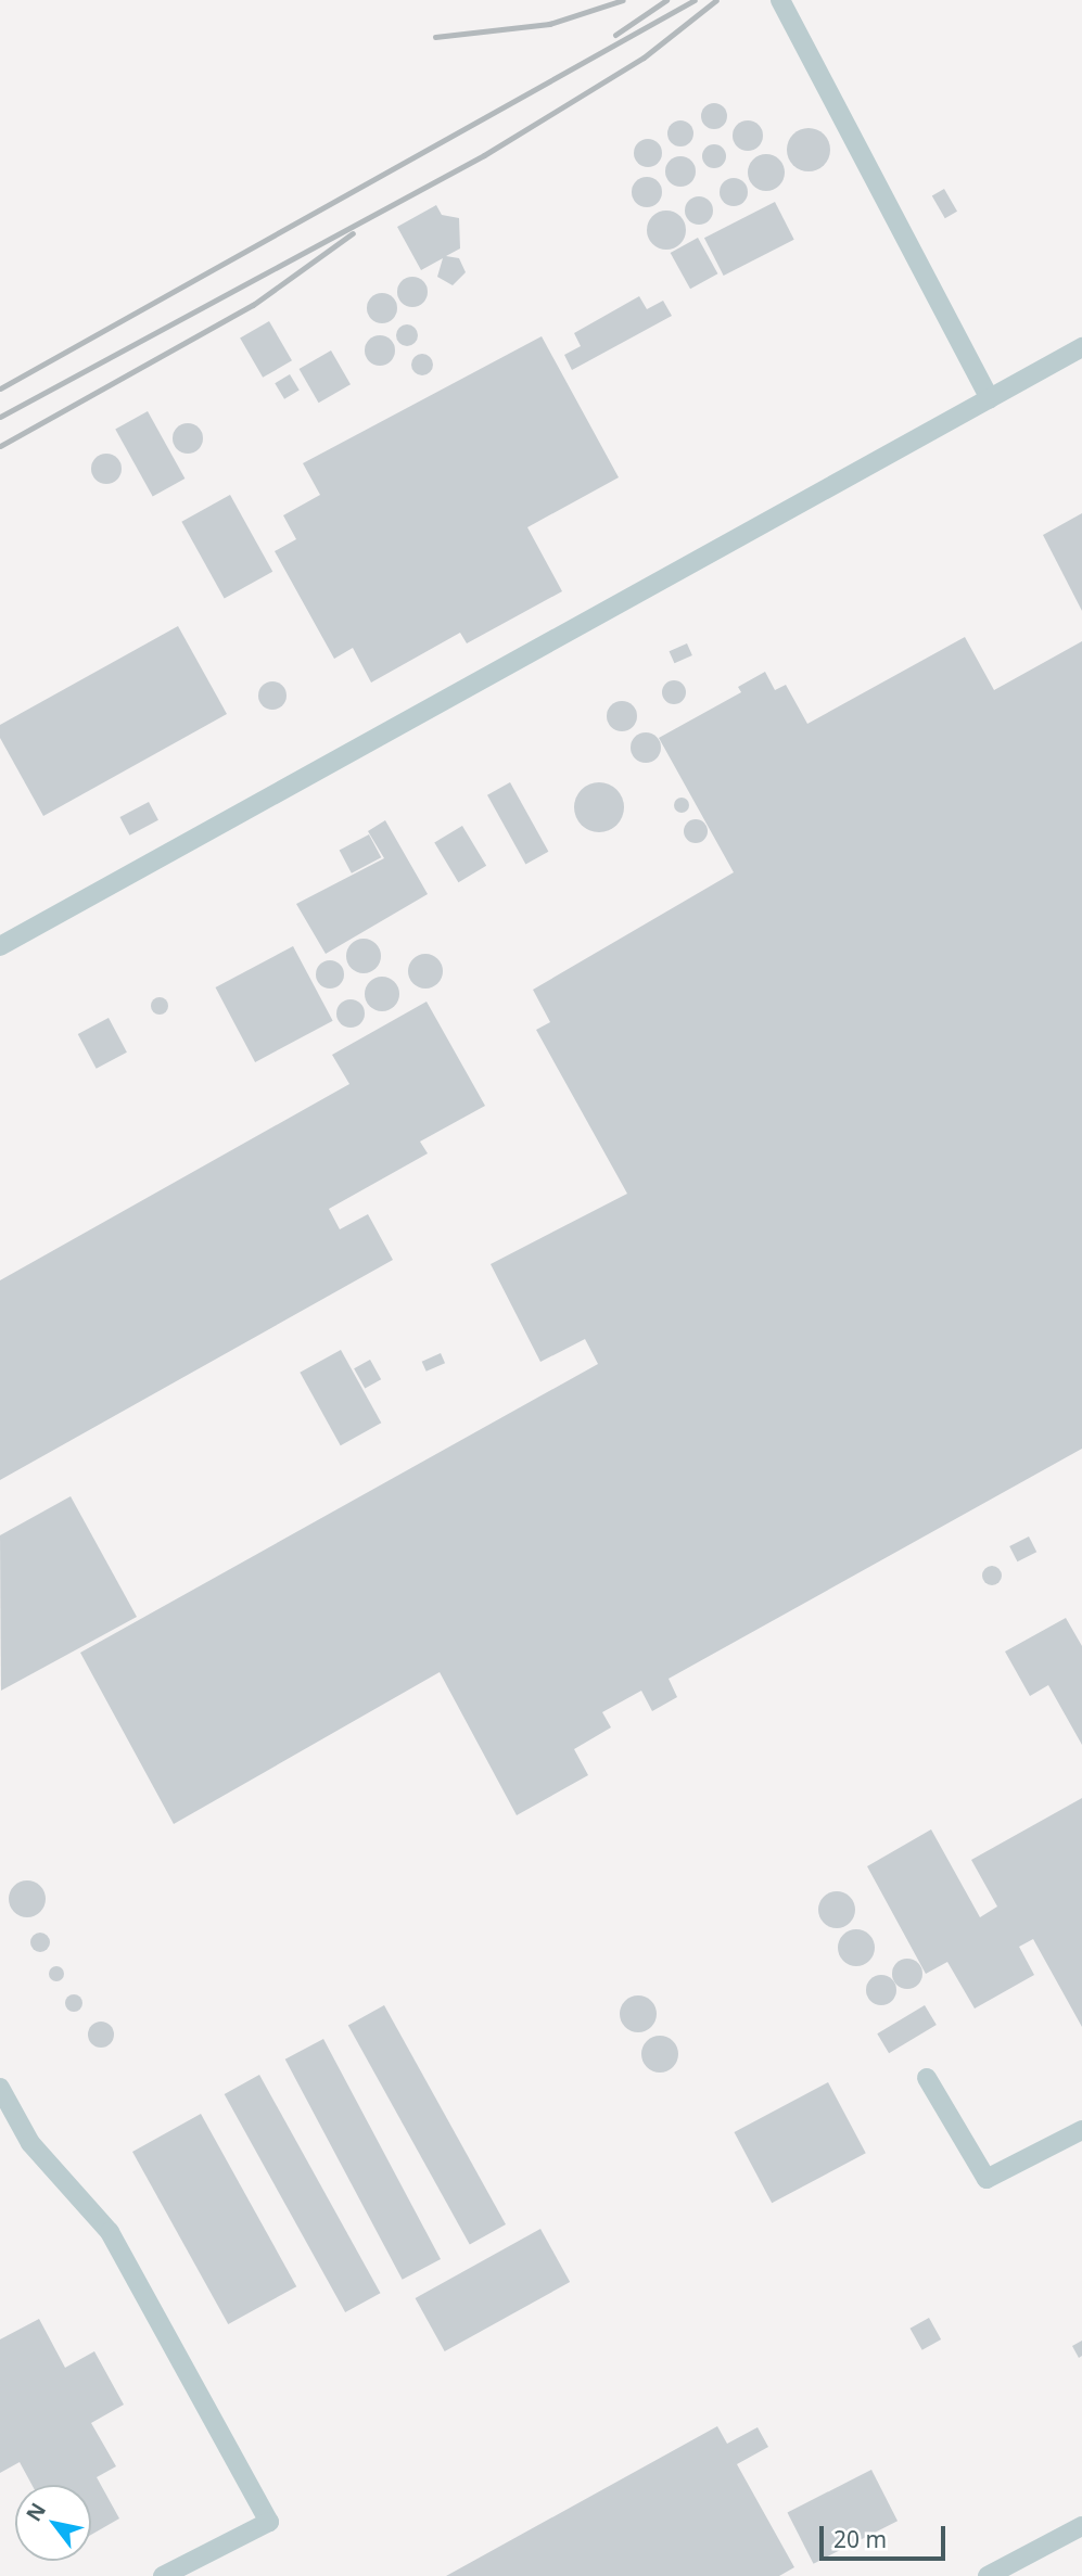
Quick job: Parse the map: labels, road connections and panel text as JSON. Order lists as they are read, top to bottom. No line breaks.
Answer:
{"scale_bar":"20 m","north":"top left"}
